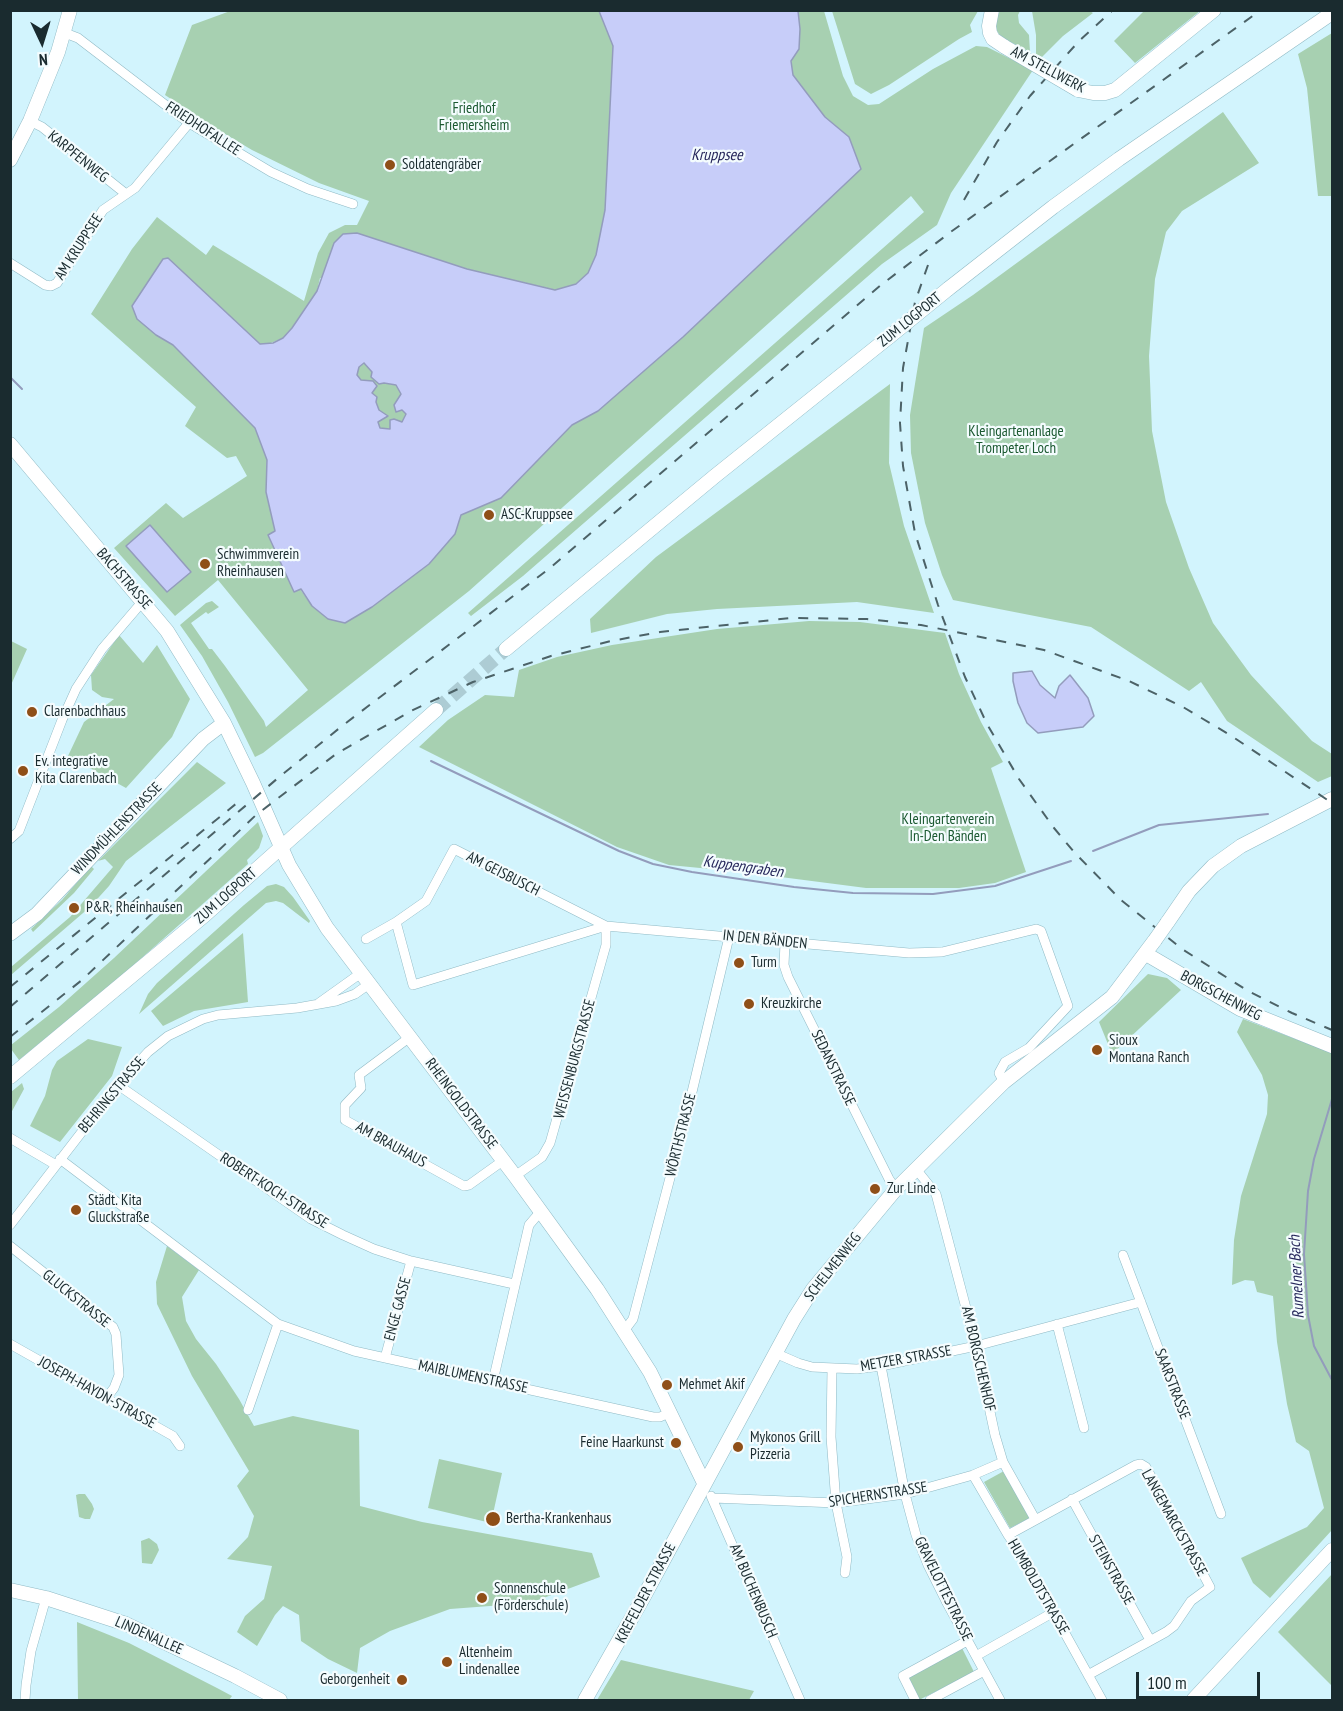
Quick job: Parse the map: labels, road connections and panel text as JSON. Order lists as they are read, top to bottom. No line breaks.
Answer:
{"streets":{"street":["AM STELLWERK","FRIEDHOFALLEE","KARPFENWEG","AM KRUPPSEE","ZUM LOGPORT","BACHSTRASSE","WINDMÜHLENSTRASSE","AM GEISBUSCH","IN DEN BÄNDEN","BORGSCHENWEG","WEISSENBURGSTRASSE","SEDANSTRASSE","BEHRINGSTRASSE","RHEINGOLDSTRASSE","WÖRTHSTRASSE","AM BRAUHAUS","ROBERT-KOCH-STRASSE","SCHELMENWEG","GLUCKSTRASSE","ENGE GASSE","METZER STRASSE","AM BORGSCHENHOF","MAIBLUMENSTRASSE","SAARSTRASSE","JOSEPH-HAYDN-STRASSE","SPICHERNSTRASSE","LANGEMARCKSTRASSE","STEINSTRASSE","HUMBOLDTSTRASSE","GRAVELOTTESTRASSE","AM BUCHENBUSCH","KREFELDER STRASSE","LINDENALLEE"]},"crossings":[["FRIEDHOFALLEE","AM KRUPPSEE"],["KARPFENWEG","AM KRUPPSEE"],["ZUM LOGPORT","RHEINGOLDSTRASSE"],["BACHSTRASSE","WINDMÜHLENSTRASSE"],["BACHSTRASSE","RHEINGOLDSTRASSE"],["WINDMÜHLENSTRASSE","RHEINGOLDSTRASSE"],["AM GEISBUSCH","IN DEN BÄNDEN"],["AM GEISBUSCH","WEISSENBURGSTRASSE"],["IN DEN BÄNDEN","WEISSENBURGSTRASSE"],["IN DEN BÄNDEN","SEDANSTRASSE"],["IN DEN BÄNDEN","WÖRTHSTRASSE"],["IN DEN BÄNDEN","SCHELMENWEG"],["BORGSCHENWEG","SCHELMENWEG"],["WEISSENBURGSTRASSE","RHEINGOLDSTRASSE"],["SEDANSTRASSE","SCHELMENWEG"],["BEHRINGSTRASSE","RHEINGOLDSTRASSE"],["BEHRINGSTRASSE","ROBERT-KOCH-STRASSE"],["BEHRINGSTRASSE","MAIBLUMENSTRASSE"],["RHEINGOLDSTRASSE","WÖRTHSTRASSE"],["RHEINGOLDSTRASSE","AM BRAUHAUS"],["RHEINGOLDSTRASSE","SCHELMENWEG"],["RHEINGOLDSTRASSE","MAIBLUMENSTRASSE"],["RHEINGOLDSTRASSE","AM BUCHENBUSCH"],["RHEINGOLDSTRASSE","KREFELDER STRASSE"],["ROBERT-KOCH-STRASSE","ENGE GASSE"],["SCHELMENWEG","METZER STRASSE"],["SCHELMENWEG","AM BORGSCHENHOF"],["SCHELMENWEG","AM BUCHENBUSCH"],["SCHELMENWEG","KREFELDER STRASSE"],["GLUCKSTRASSE","JOSEPH-HAYDN-STRASSE"],["ENGE GASSE","MAIBLUMENSTRASSE"],["METZER STRASSE","AM BORGSCHENHOF"],["METZER STRASSE","SAARSTRASSE"],["METZER STRASSE","GRAVELOTTESTRASSE"],["AM BORGSCHENHOF","SPICHERNSTRASSE"],["SPICHERNSTRASSE","HUMBOLDTSTRASSE"],["SPICHERNSTRASSE","GRAVELOTTESTRASSE"],["SPICHERNSTRASSE","AM BUCHENBUSCH"],["LANGEMARCKSTRASSE","STEINSTRASSE"],["AM BUCHENBUSCH","KREFELDER STRASSE"]],"water":["Kruppsee","Kuppengraben","Rumelner Bach"],"parks":["Friedhof Friemersheim","Kleingartenanlage Trompeter Loch","Kleingartenverein In-Den Bänden"],"places":["Soldatengräber","ASC-Kruppsee","Schwimmverein Rheinhausen","Clarenbachhaus","Ev. integrative Kita Clarenbach","P&R, Rheinhausen","Turm","Kreuzkirche","Sioux Montana Ranch","Zur Linde","Städt. Kita Gluckstraße","Mehmet Akif","Feine Haarkunst","Mykonos Grill Pizzeria","Bertha-Krankenhaus","Sonnenschule (Förderschule)","Altenheim Lindenallee","Geborgenheit"],"scale_bar":"100 m","north":"bottom"}
